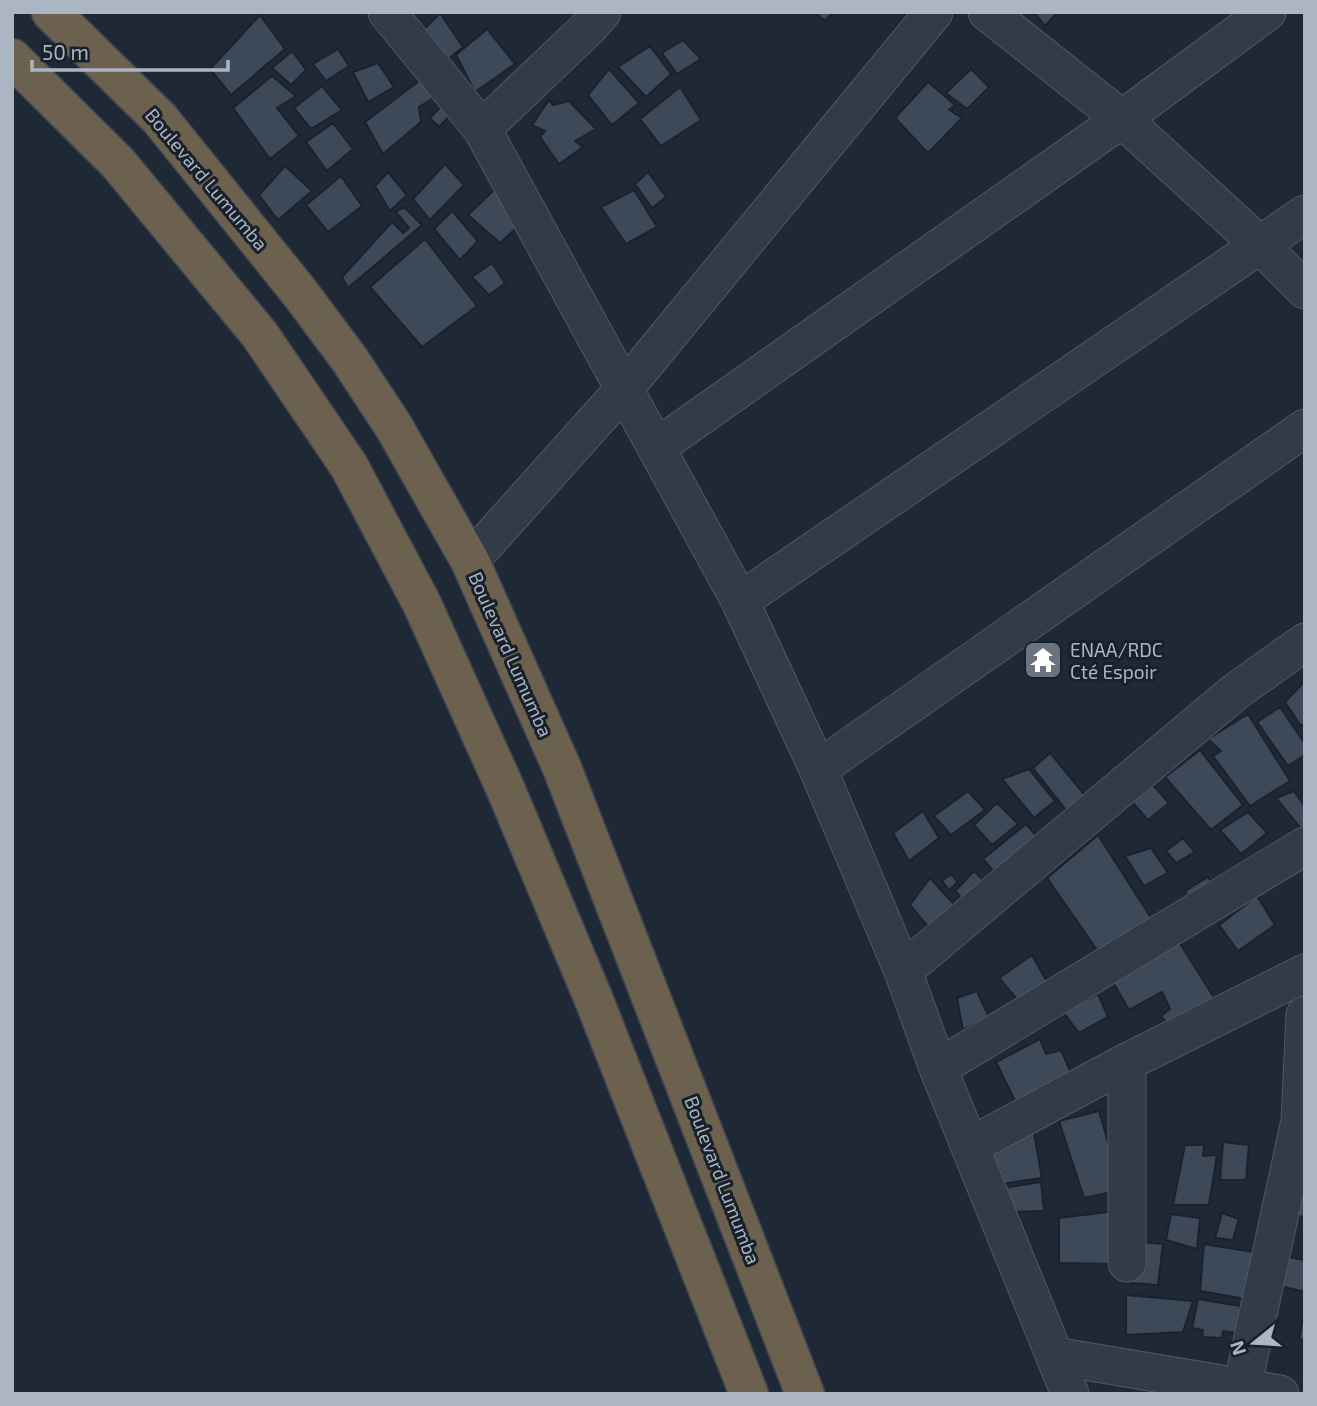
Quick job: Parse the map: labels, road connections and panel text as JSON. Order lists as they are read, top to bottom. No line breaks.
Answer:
{"streets":{"highway":["Boulevard Lumumba"]},"places":{"temple":["ENAA/RDC Cté Espoir"]},"scale_bar":"50 m","north":"left"}
